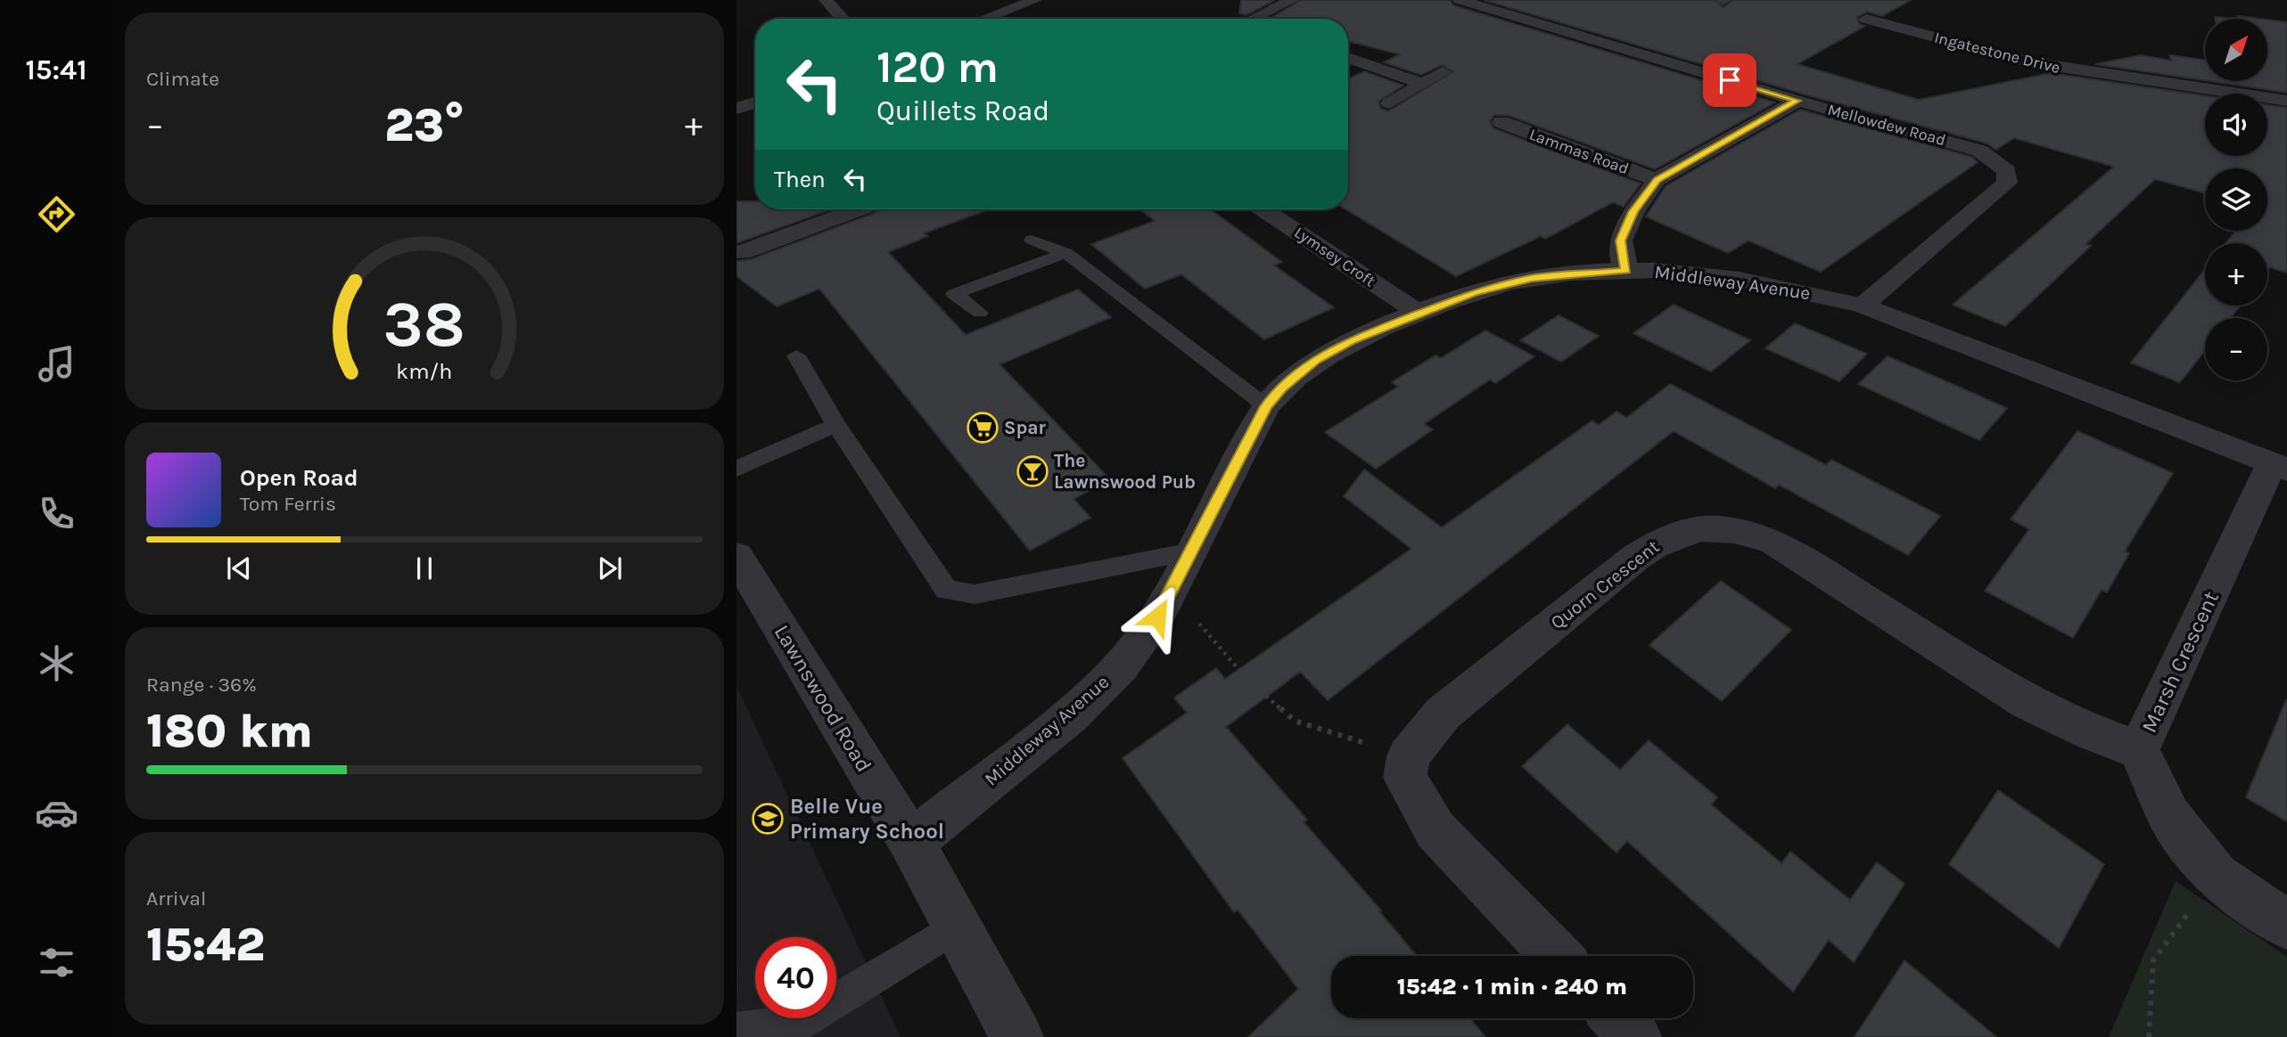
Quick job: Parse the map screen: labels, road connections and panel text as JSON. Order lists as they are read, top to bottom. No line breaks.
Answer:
{"streets":{"street":["Ingatestone Drive","Mellowdew Road","Lammas Road","Lymsey Croft","Middleway Avenue","Quorn Crescent","Marsh Crescent","Lawnswood Road"]},"crossings":[["Mellowdew Road","Middleway Avenue"],["Lymsey Croft","Middleway Avenue"],["Middleway Avenue","Marsh Crescent"],["Middleway Avenue","Lawnswood Road"],["Quorn Crescent","Marsh Crescent"]],"places":{"supermarket":["Spar"],"bar":["The Lawnswood Pub"],"school or university":["Belle Vue Primary School"]},"north":"top right","page":{"tabs":"15:41","tile":["Climate",["Range · 36%","180 km"],["Arrival","15:42"]],"map_buttons":["+","−"],"turn":["120 m","Quillets Road"],"heat":["−","23°","+"],"then":"Then","song":["Open Road","Tom Ferris"],"limit":"40","trip":"15:42 · 1 min · 240 m","gauge":["38","km/h"]}}
